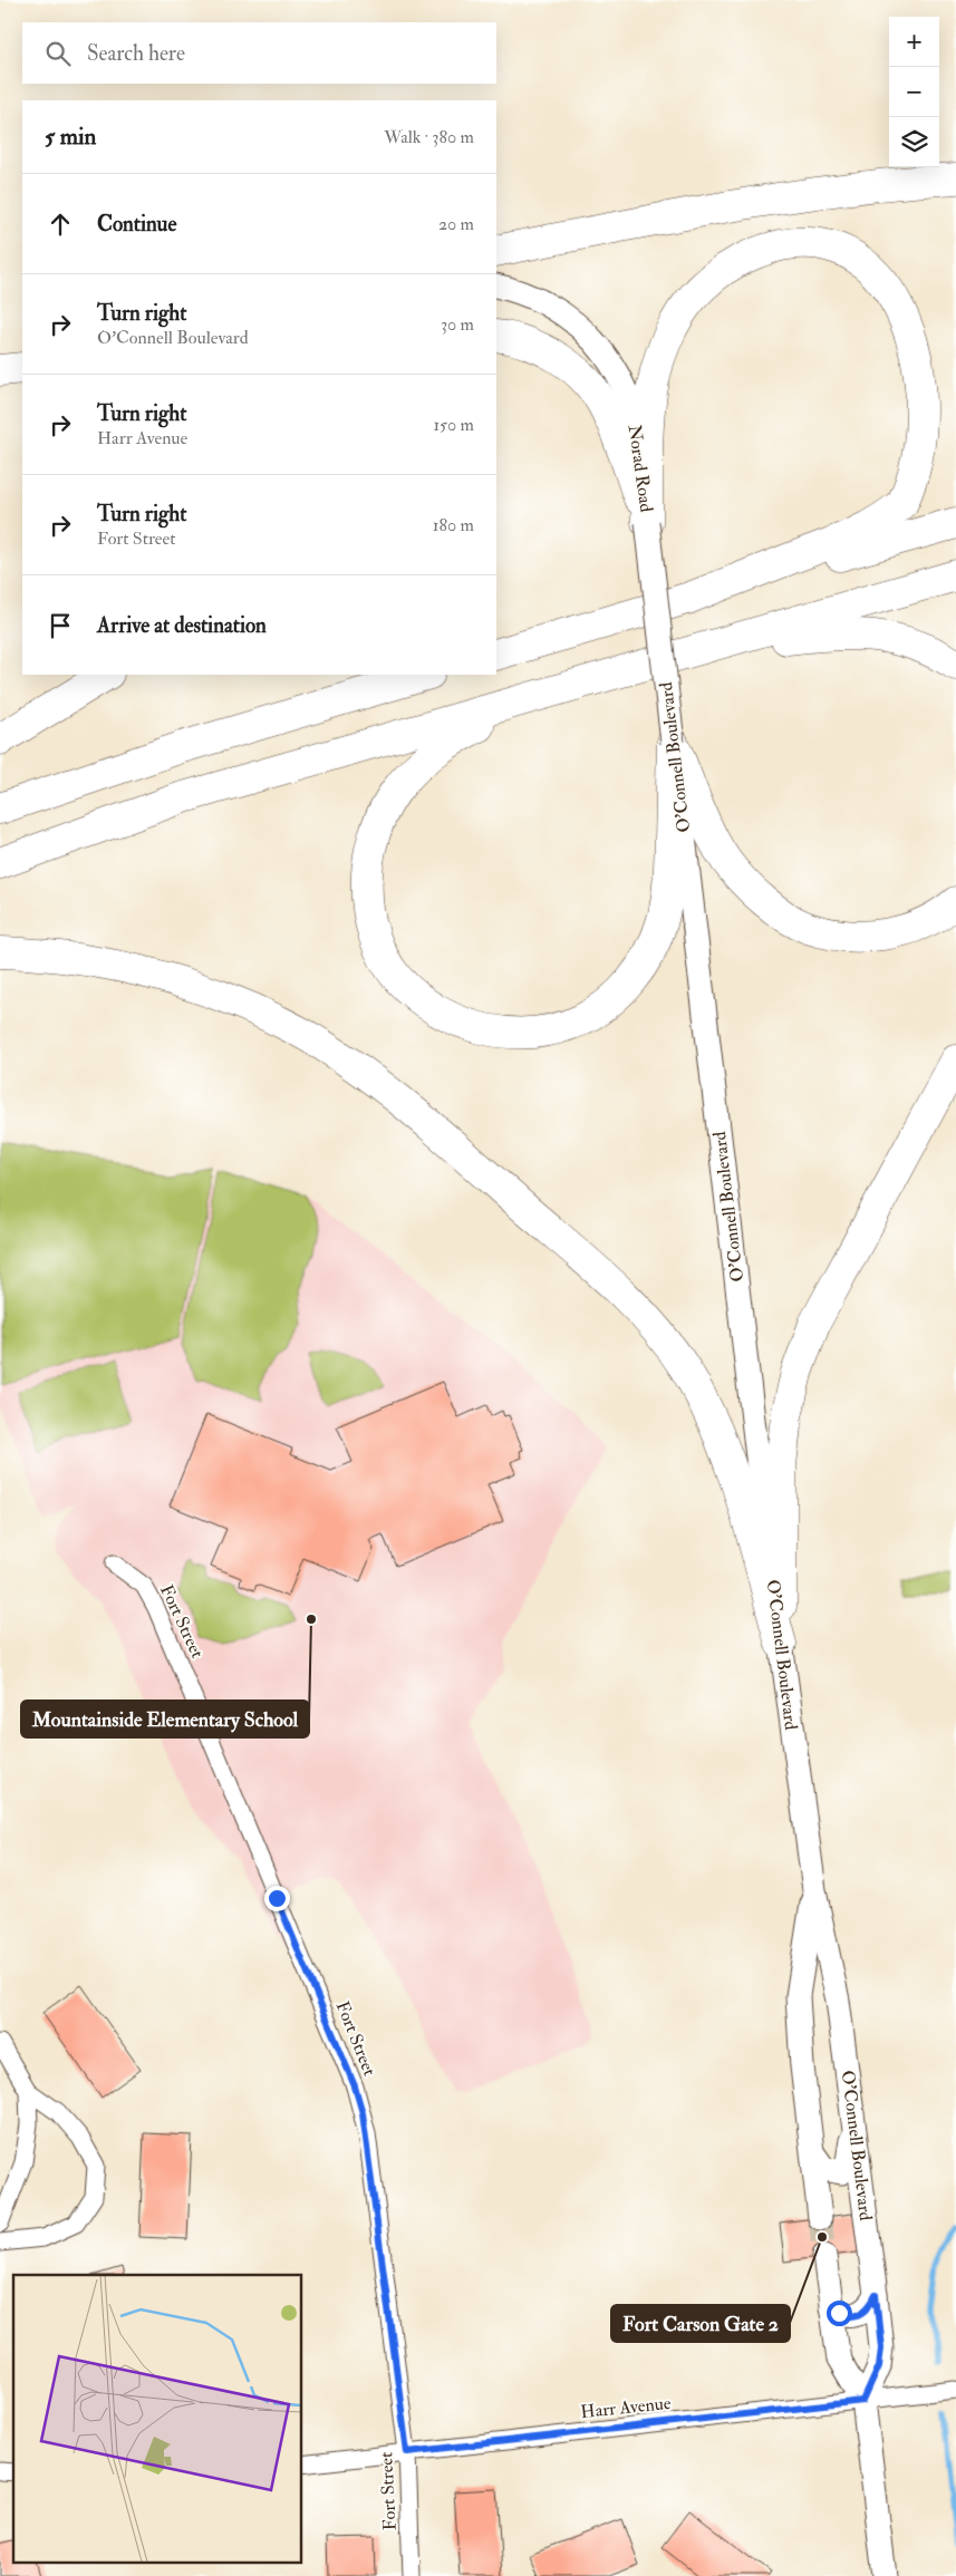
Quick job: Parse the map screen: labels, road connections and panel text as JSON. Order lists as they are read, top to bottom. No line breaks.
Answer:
{"streets":{"main road":["Norad Road","O'Connell Boulevard"],"street":["Fort Street","Harr Avenue"]},"crossings":[["Norad Road","O'Connell Boulevard"],["O'Connell Boulevard","Harr Avenue"],["Fort Street","Harr Avenue"]],"places":["Mountainside Elementary School","Fort Carson Gate 2"],"page":{"map_buttons":["+","−"],"search":"Search here","heading":["5 min","Walk · 380 m"],"list":[["Continue","20 m"],["Turn right","O'Connell Boulevard","30 m"],["Turn right","Harr Avenue","150 m"],["Turn right","Fort Street","180 m"],"Arrive at destination"]}}
